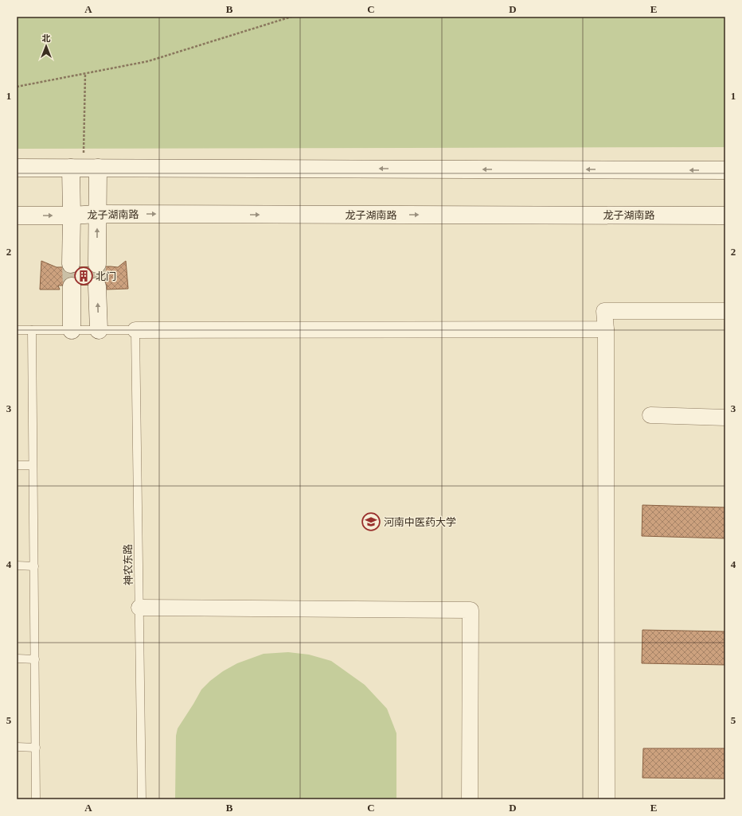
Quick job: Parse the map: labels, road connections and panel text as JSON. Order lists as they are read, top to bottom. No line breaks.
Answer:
{"streets":{"street":["龙子湖南路"],"lane":["神农东路"]},"places":{"building":["北门"],"school or university":["河南中医药大学"]},"north":"top","grid":{"columns":["A","B","C","D","E"],"rows":["1","2","3","4","5"]}}
